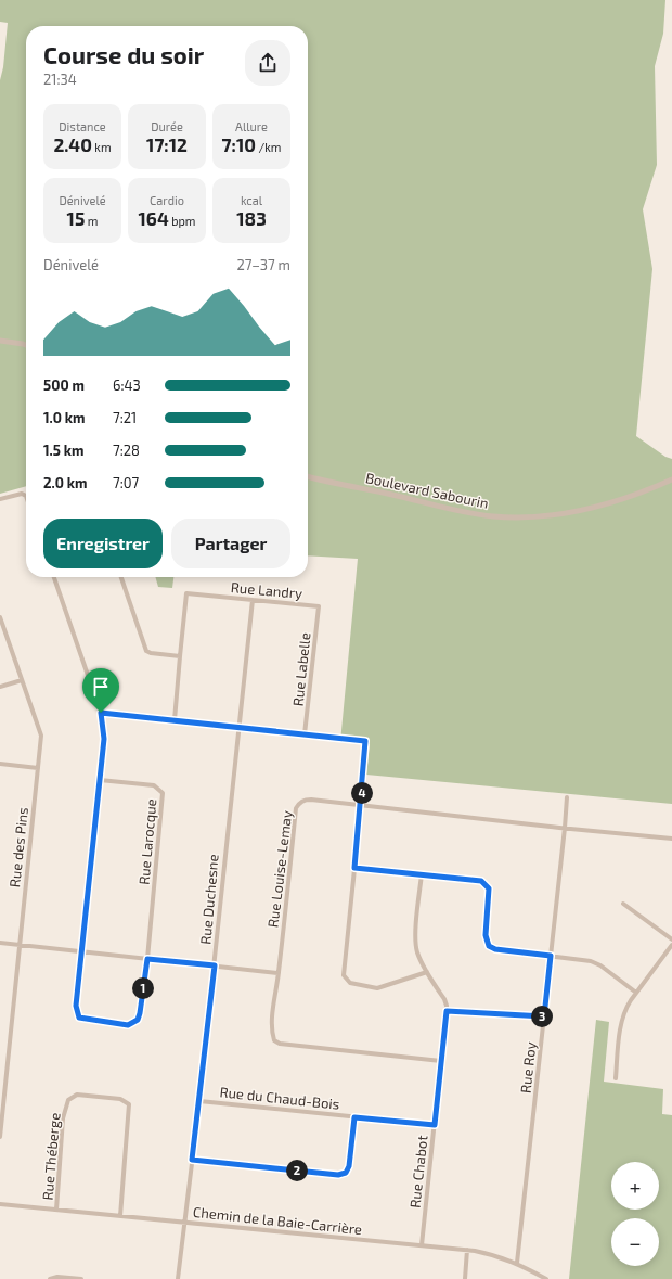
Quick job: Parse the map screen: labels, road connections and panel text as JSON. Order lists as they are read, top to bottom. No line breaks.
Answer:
{"streets":{"street":["Boulevard Sabourin","Rue Landry","Rue Labelle","Rue Larocque","Rue des Pins","Rue Louise-Lemay","Rue Duchesne","Rue Roy","Rue du Chaud-Bois","Rue Théberge","Rue Chabot","Chemin de la Baie-Carrière"]},"crossings":[["Rue Landry","Rue Labelle"],["Rue Landry","Rue Duchesne"],["Rue Louise-Lemay","Rue Roy"],["Rue Louise-Lemay","Rue Chabot"],["Rue Duchesne","Rue du Chaud-Bois"],["Rue Duchesne","Chemin de la Baie-Carrière"],["Rue Roy","Chemin de la Baie-Carrière"],["Rue du Chaud-Bois","Rue Chabot"],["Rue Théberge","Chemin de la Baie-Carrière"],["Rue Chabot","Chemin de la Baie-Carrière"]],"page":{"heading":["Course du soir","21:34"],"stats":[["Distance","2.40 km"],["Durée","17:12"],["Allure","7:10 /km"],["Dénivelé","15 m"],["Cardio","164 bpm"],["kcal","183"]],"chart":["Dénivelé","27–37 m"],"list":[{"name":"500 m","note":"6:43"},{"name":"1.0 km","note":"7:21"},{"name":"1.5 km","note":"7:28"},{"name":"2.0 km","note":"7:07"}],"buttons":["Enregistrer","Partager"],"pins":["4","1","3","2"],"map_buttons":["+","−"]}}
